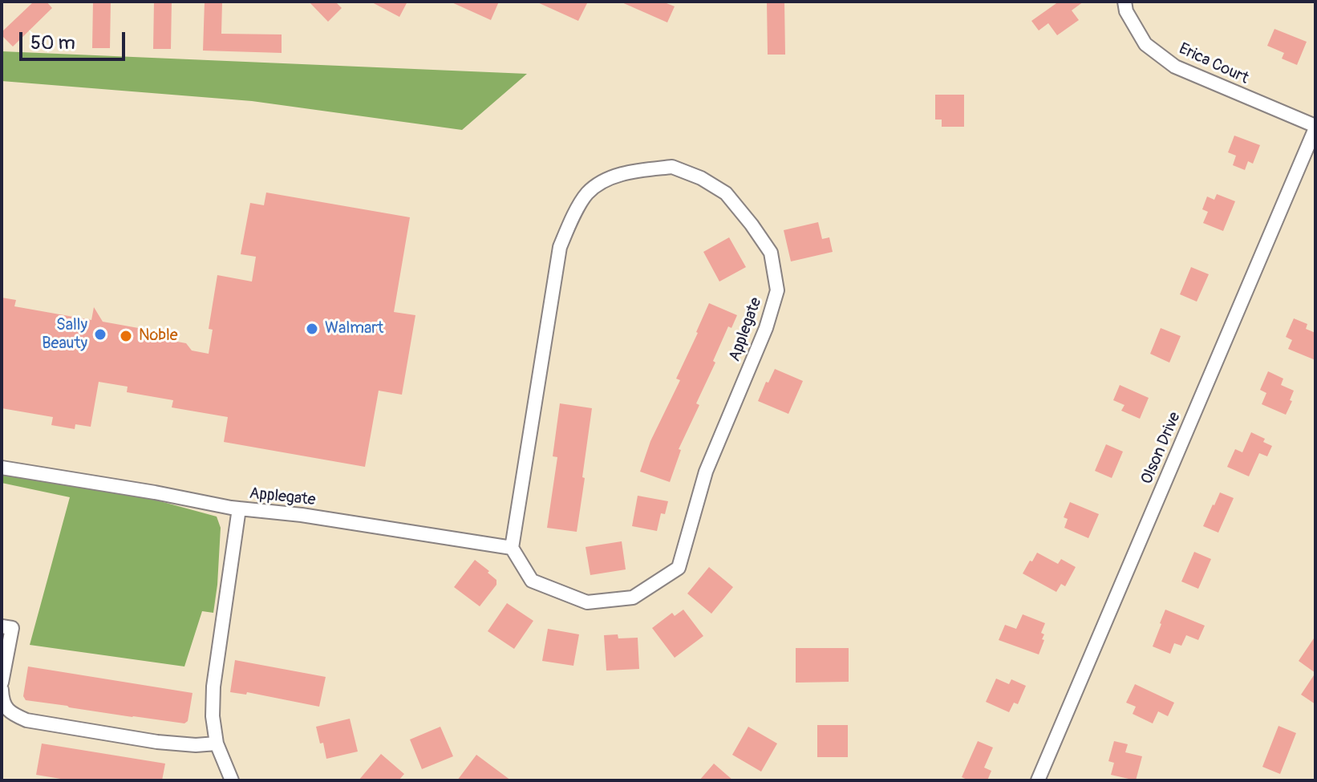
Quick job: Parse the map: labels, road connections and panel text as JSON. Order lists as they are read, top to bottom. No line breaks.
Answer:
{"streets":{"street":["Erica Court","Applegate","Olson Drive"]},"crossings":[["Erica Court","Olson Drive"]],"places":["Walmart","Sally Beauty","Noble"],"scale_bar":"50 m"}
